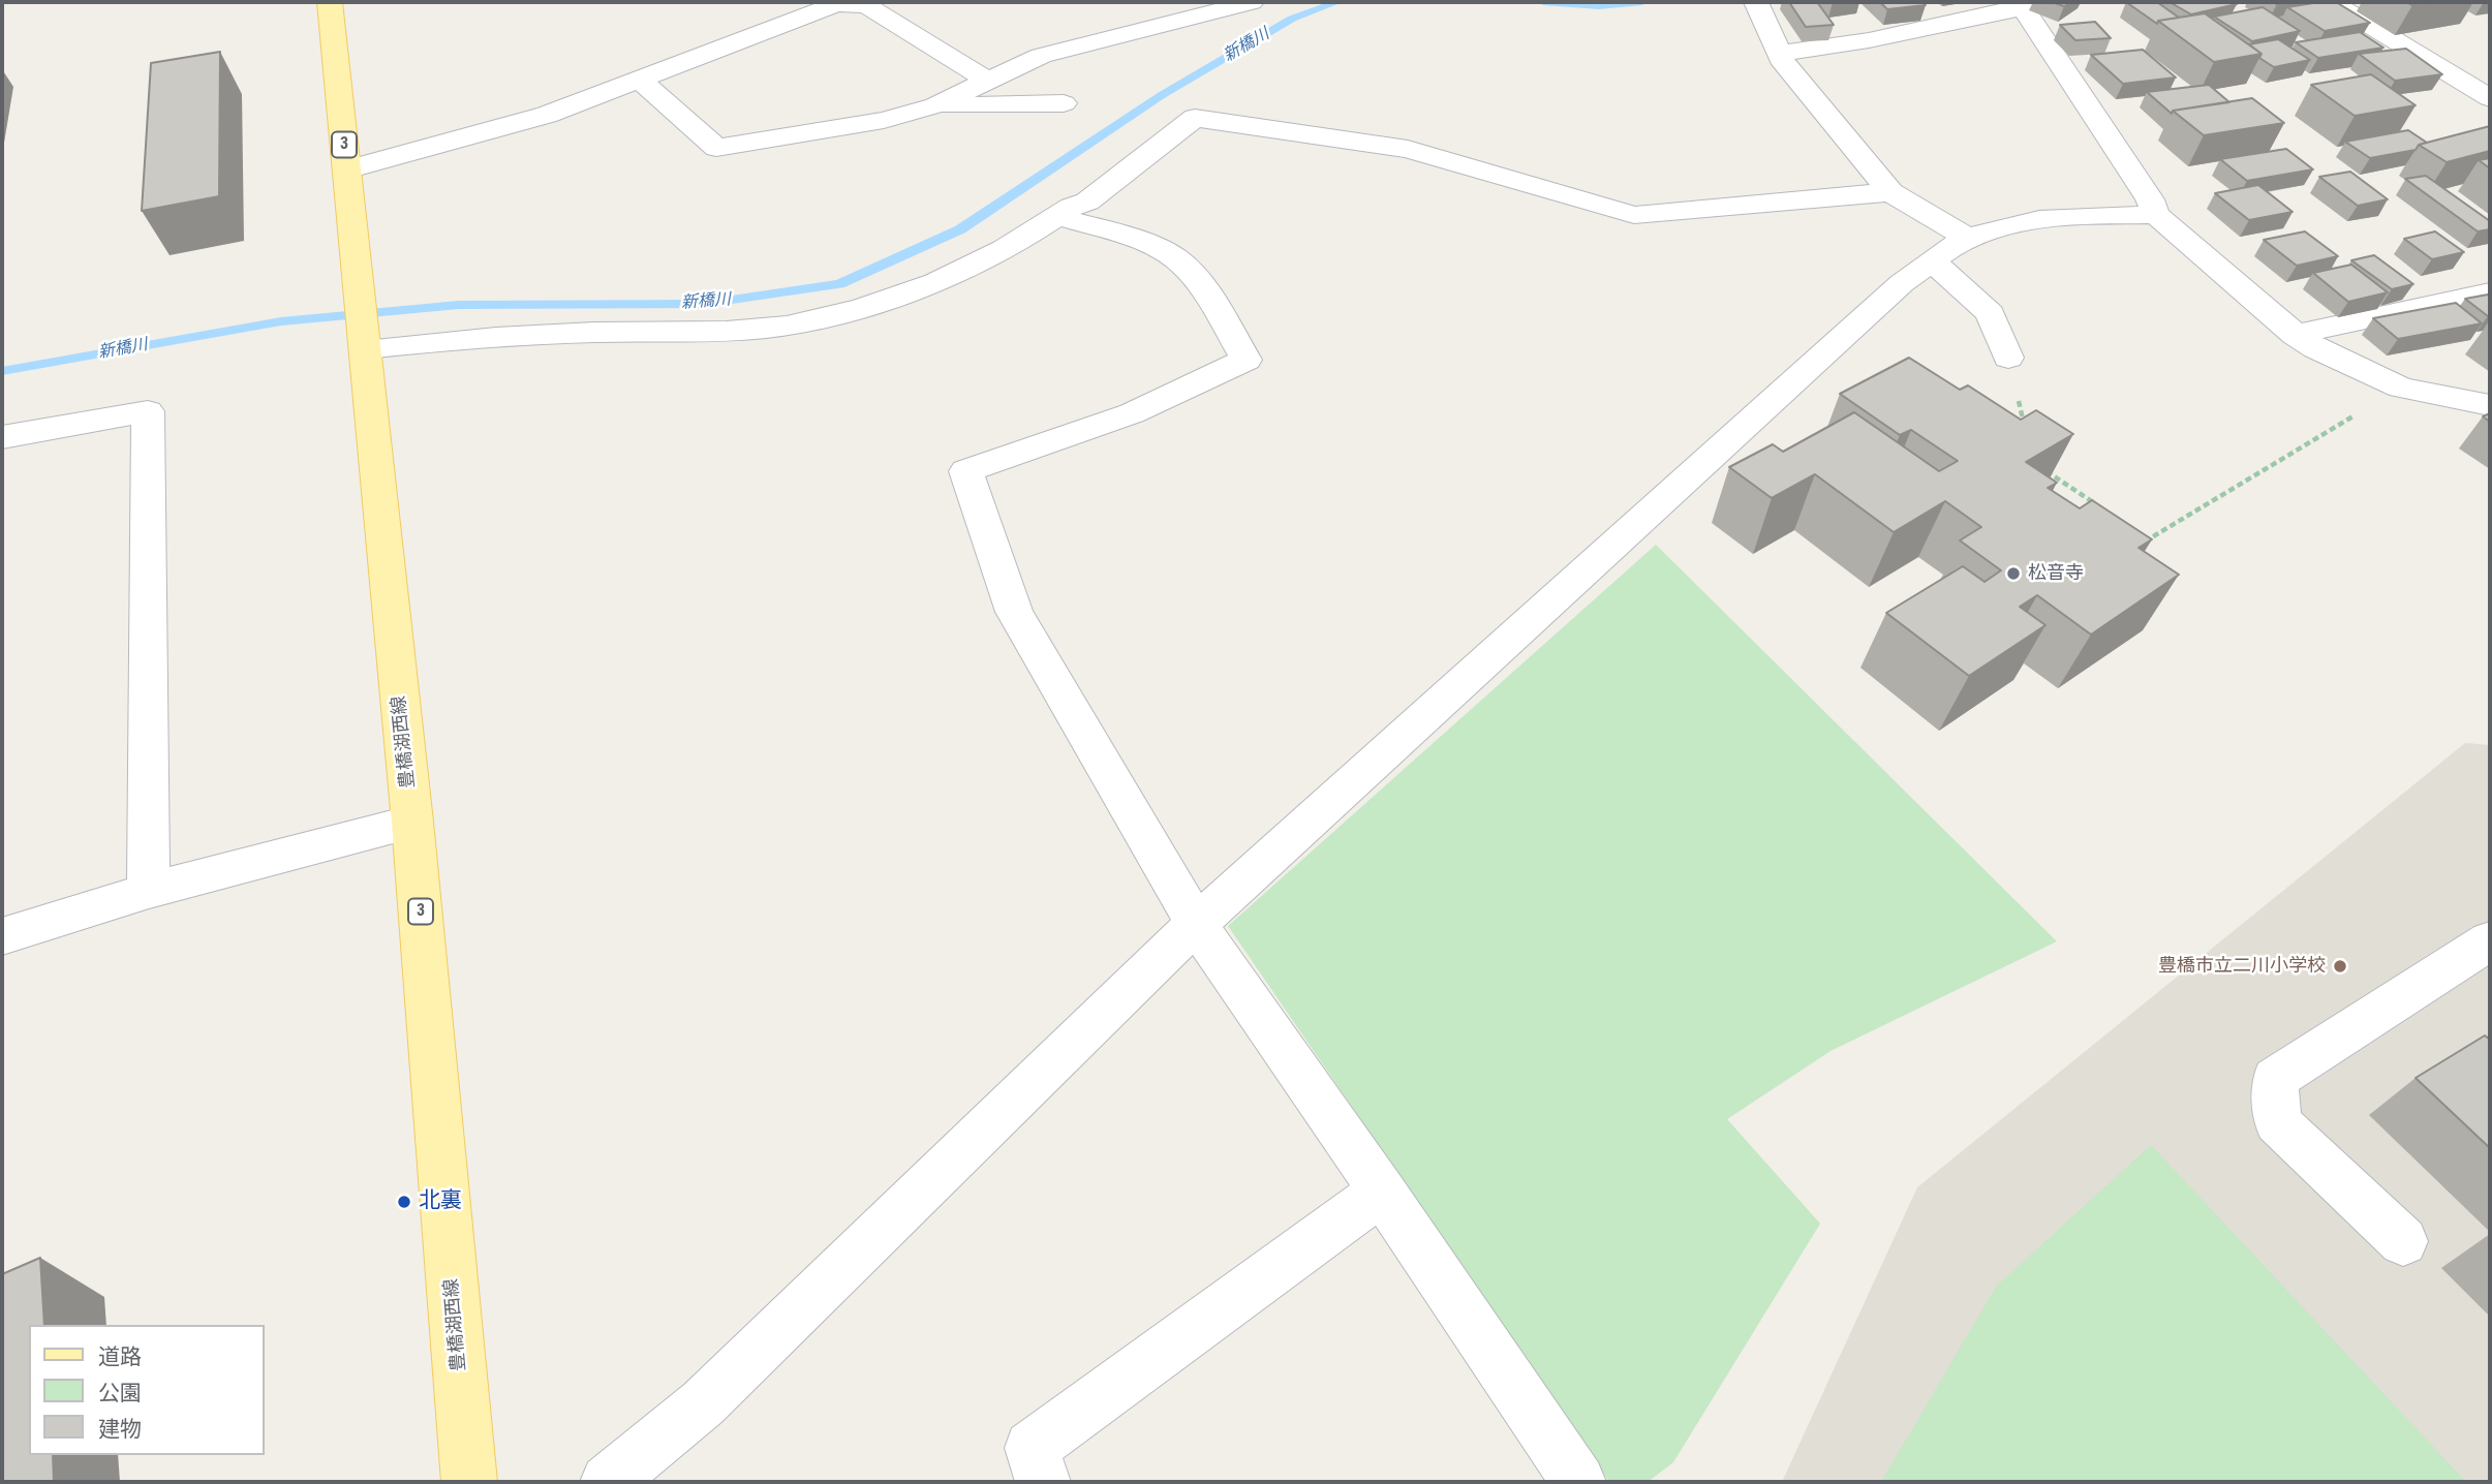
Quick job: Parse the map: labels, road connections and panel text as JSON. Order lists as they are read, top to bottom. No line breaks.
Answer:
{"streets":{"main road":["3","豊橋湖西線"]},"water":["新橋川"],"places":["松音寺","豊橋市立二川小学校","北裏"],"legend":["道路","公園","建物"]}
